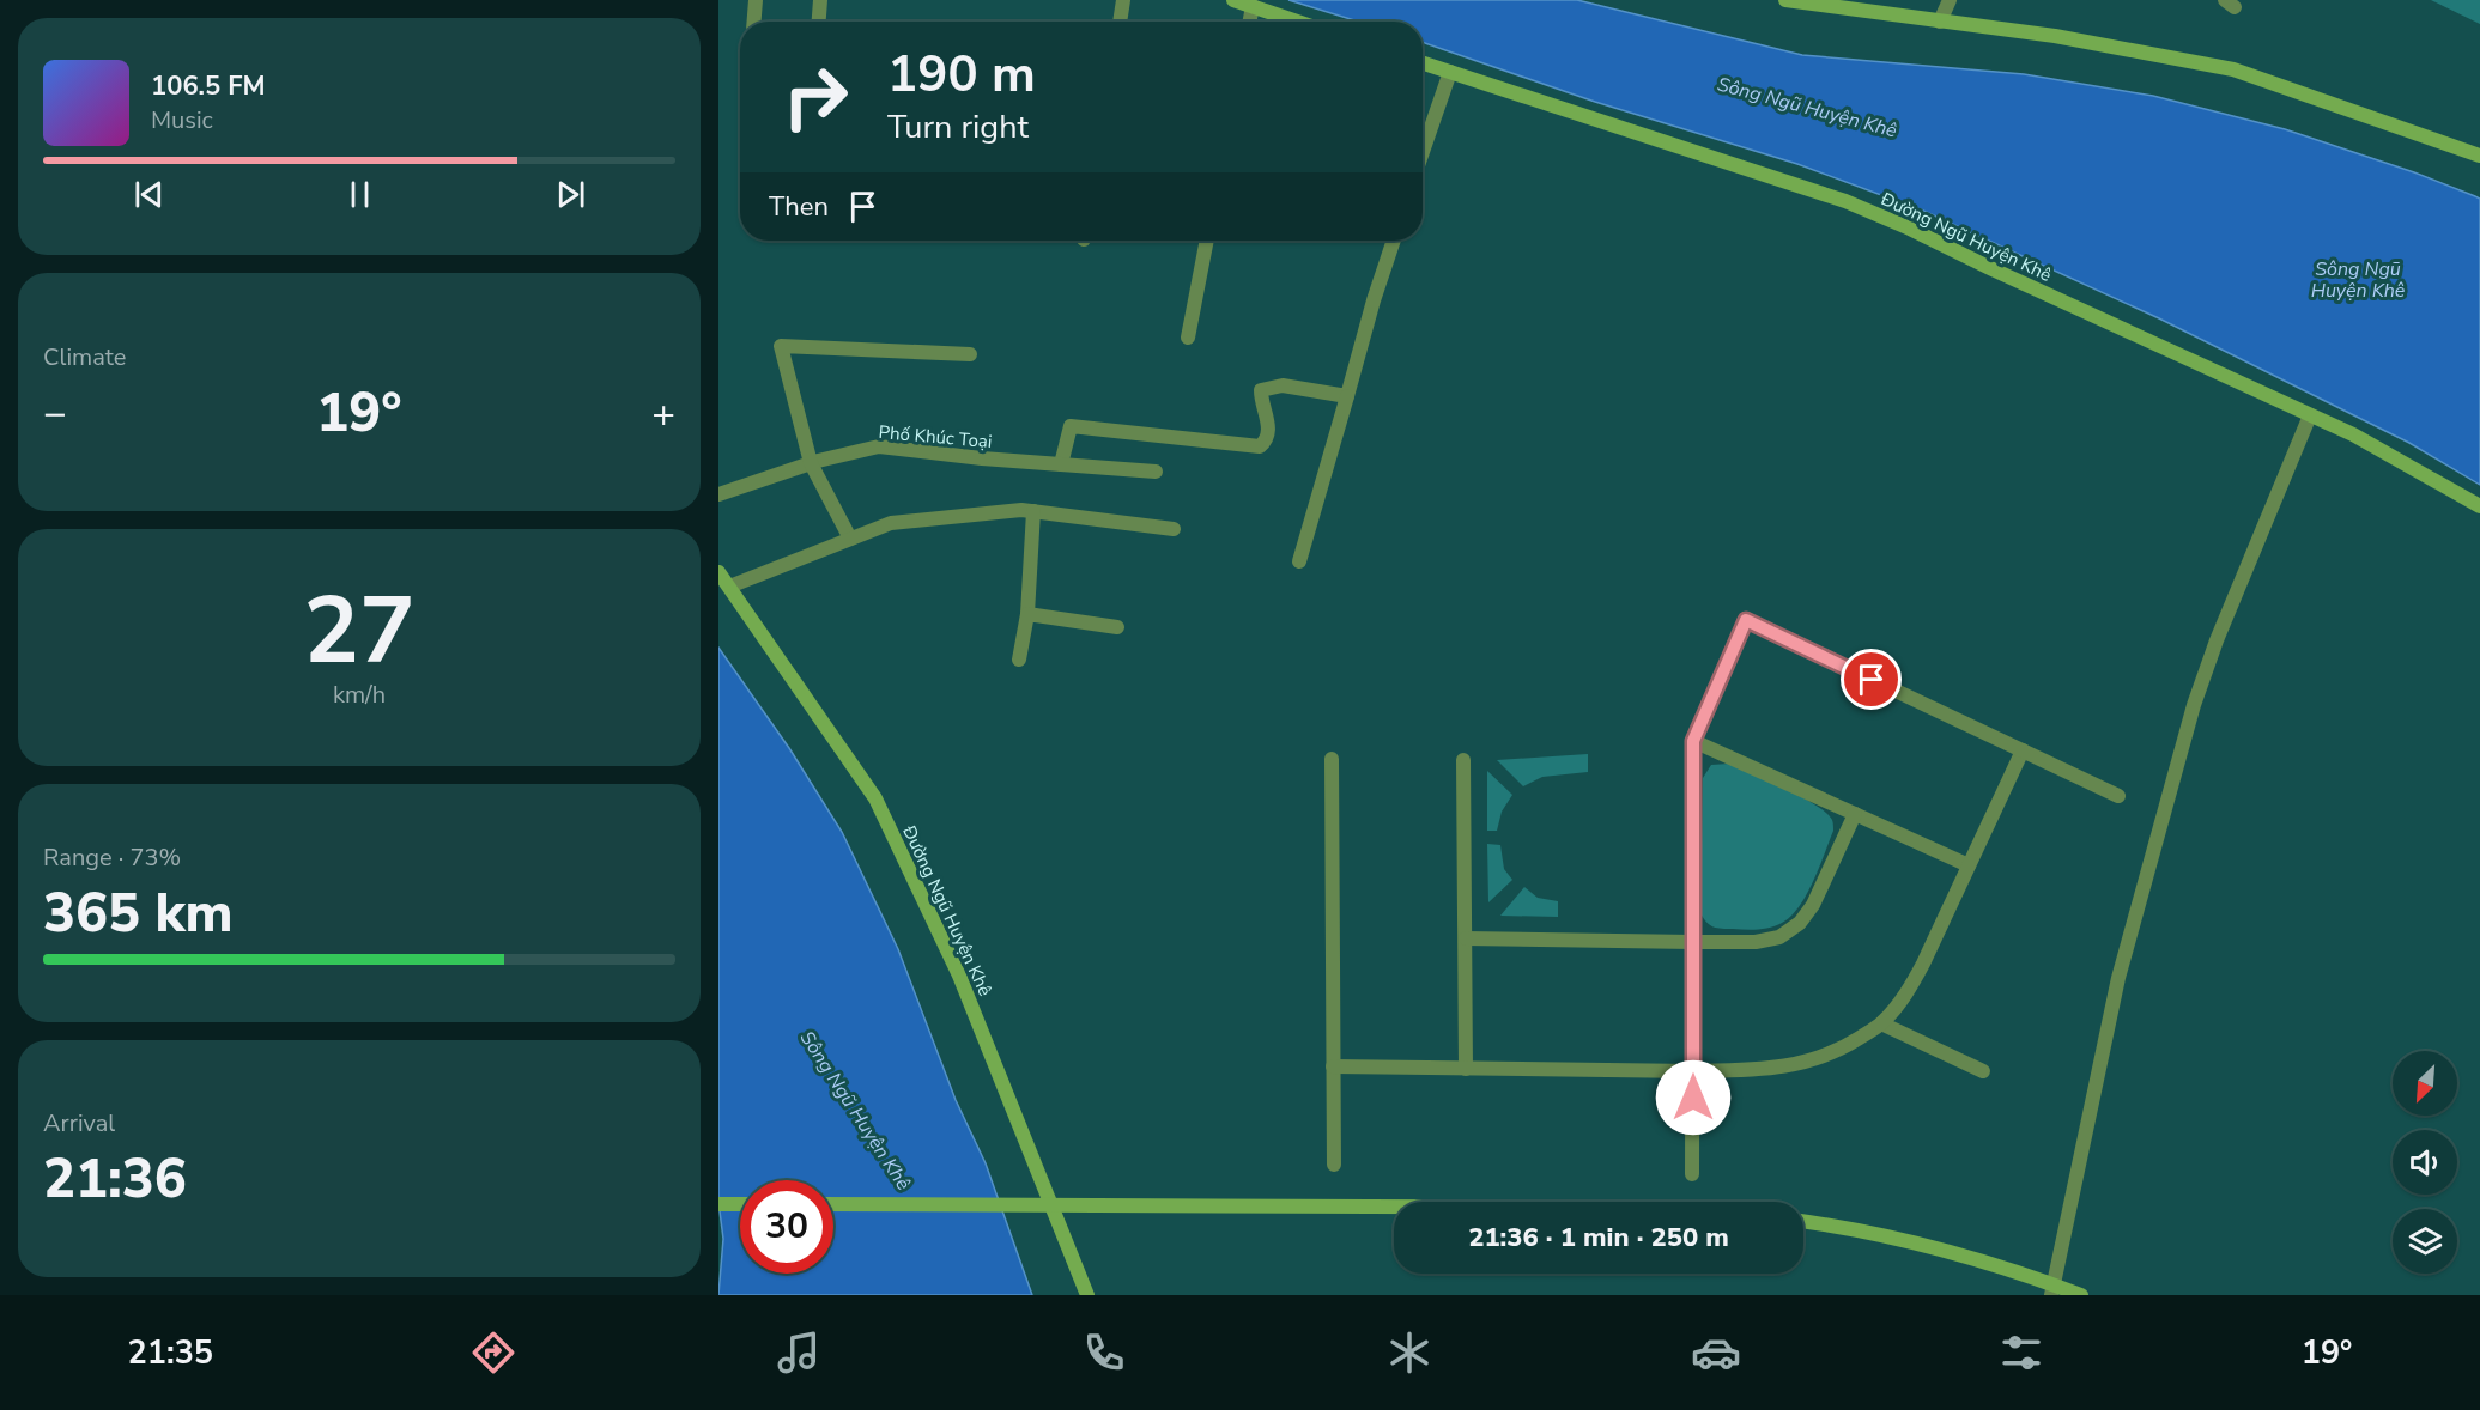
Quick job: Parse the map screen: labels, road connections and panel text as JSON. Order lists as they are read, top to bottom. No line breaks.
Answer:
{"streets":{"street":["Đường Ngũ Huyện Khê","Phố Khúc Toại"]},"water":["Sông Ngũ Huyện Khê"],"north":"bottom left","page":{"turn":["190 m","Turn right"],"song":["106.5 FM","Music"],"then":"Then","tile":["Climate",["27","km/h"],["Range · 73%","365 km"],["Arrival","21:36"]],"heat":["−","19°","+"],"limit":"30","trip":"21:36 · 1 min · 250 m","tabs":["21:35","19°"]}}
